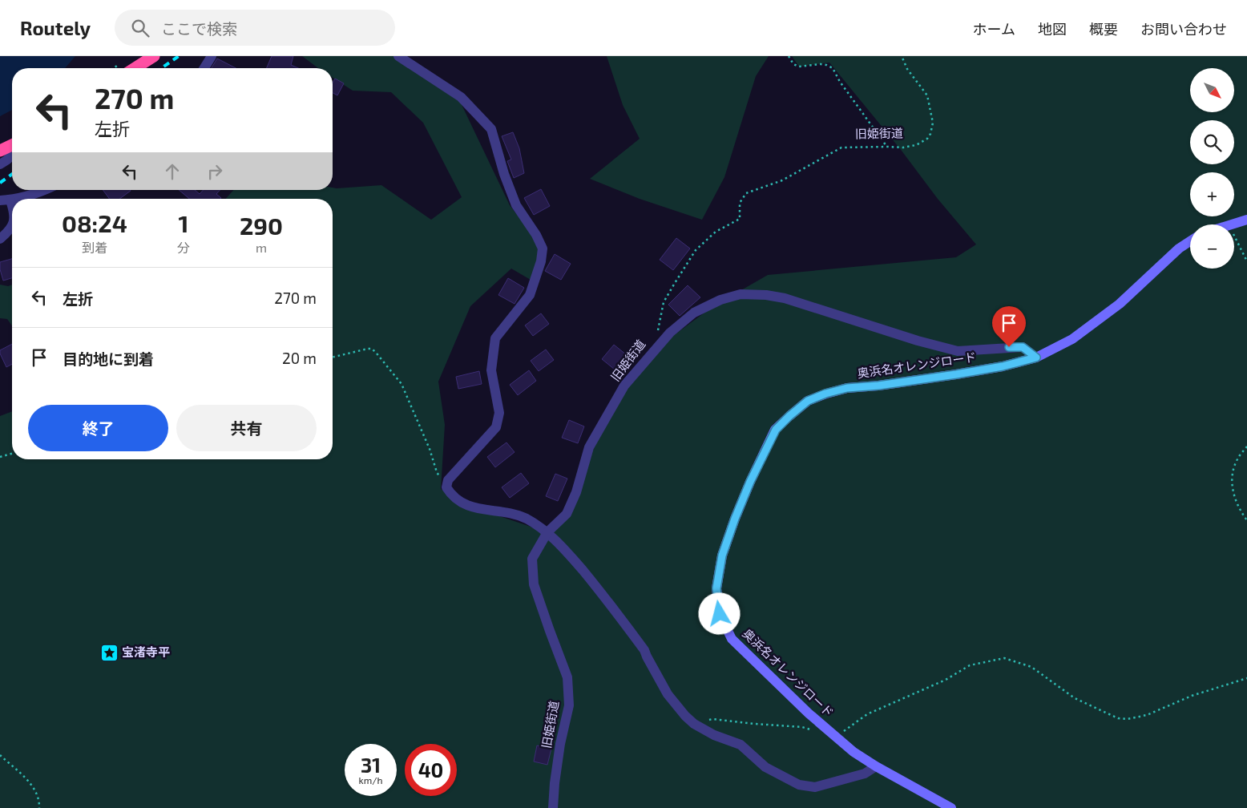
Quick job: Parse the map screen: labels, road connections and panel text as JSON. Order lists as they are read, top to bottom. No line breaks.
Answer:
{"streets":{"street":["旧姫街道","奥浜名オレンジロード"]},"places":{"place":["宝渚寺平"]},"north":"bottom right","page":{"header":"Routely","search":"ここで検索","nav":["ホーム","地図","概要","お問い合わせ"],"map_buttons":["+","−"],"turn":["270 m","左折"],"eta":["08:24","到着","1","分","290","m"],"list":[{"name":"左折","value":"270 m"},{"name":"目的地に到着","value":"20 m"}],"buttons":["終了","共有"],"speed":"31 km/h","limit":"40"}}
